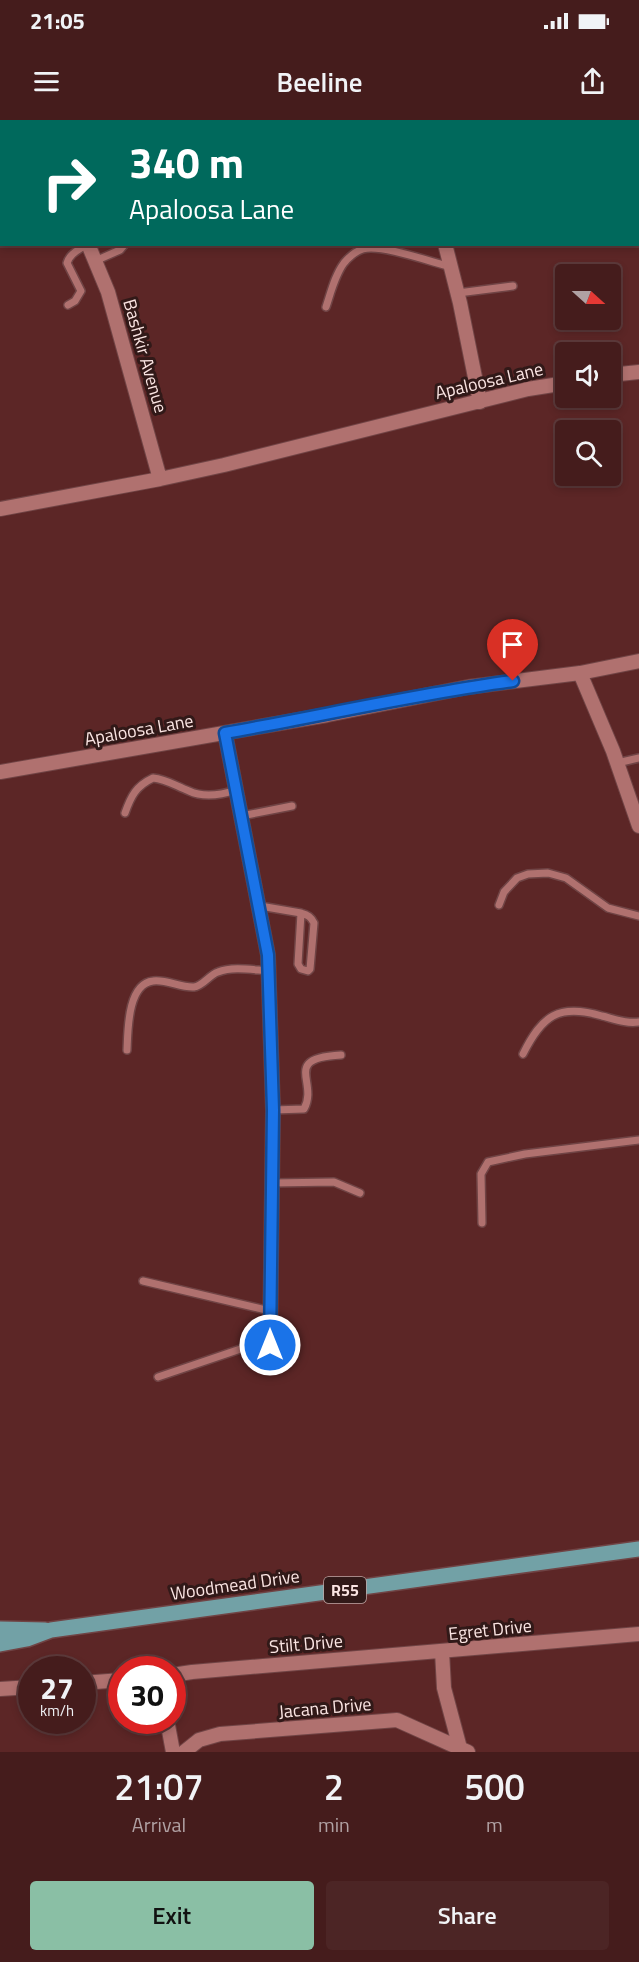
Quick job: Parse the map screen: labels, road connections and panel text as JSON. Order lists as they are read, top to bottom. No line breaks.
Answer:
{"streets":{"main road":["Woodmead Drive","R55"],"street":["Bashkir Avenue","Apaloosa Lane","Egret Drive","Stilt Drive","Jacana Drive"]},"crossings":[["Bashkir Avenue","Apaloosa Lane"],["Egret Drive","Stilt Drive"],["Egret Drive","Jacana Drive"]],"north":"right","page":{"status":"21:05","header":"Beeline","turn":["340 m","Apaloosa Lane"],"speed":"27 km/h","limit":"30","eta":["21:07","Arrival","2","min","500","m"],"buttons":["Exit","Share"]}}
